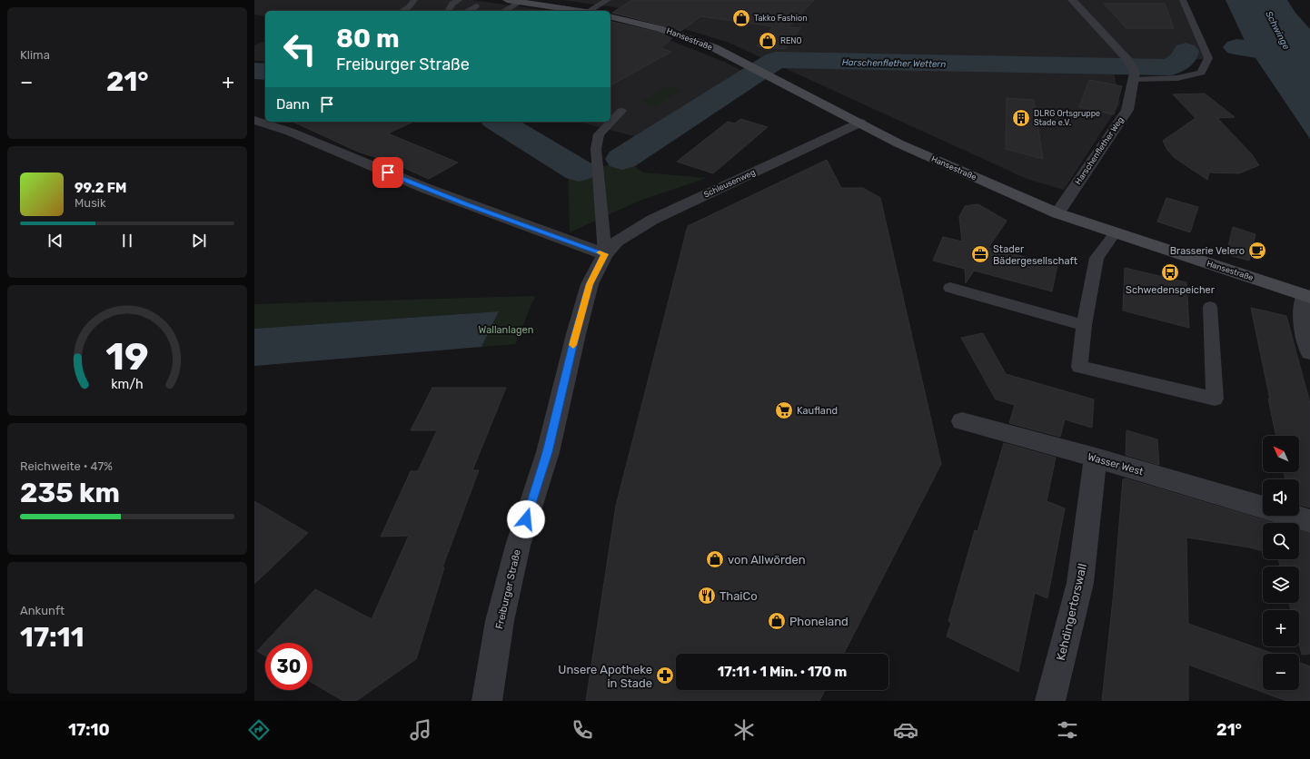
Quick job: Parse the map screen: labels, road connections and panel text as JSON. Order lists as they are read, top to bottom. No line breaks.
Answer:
{"streets":{"main road":["Hansestraße"],"street":["Harschenflether Weg","Schleusenweg","Wasser West","Freiburger Straße","Kehdingertorswall"]},"crossings":[["Hansestraße","Harschenflether Weg"],["Hansestraße","Schleusenweg"],["Schleusenweg","Freiburger Straße"],["Wasser West","Kehdingertorswall"]],"water":["Schwinge","Harschenflether Wettern"],"parks":["Wallanlagen"],"places":{"shop":["Takko Fashion","RENO","von Allwörden","Phoneland"],"building":["DLRG Ortsgruppe Stade e.V."],"cafe":["Brasserie Velero"],"office":["Stader Bädergesellschaft"],"bus stop":["Schwedenspeicher"],"supermarket":["Kaufland"],"restaurant":["ThaiCo"],"pharmacy":["Unsere Apotheke in Stade"]},"north":"top left","page":{"tile":["Klima",["Reichweite · 47%","235 km"],["Ankunft","17:11"]],"turn":["80 m","Freiburger Straße"],"heat":["−","21°","+"],"then":"Dann","song":["99.2 FM","Musik"],"map_buttons":["+","−"],"limit":"30","trip":"17:11 · 1 Min. · 170 m","tabs":["17:10","21°"],"gauge":["19","km/h"]}}
